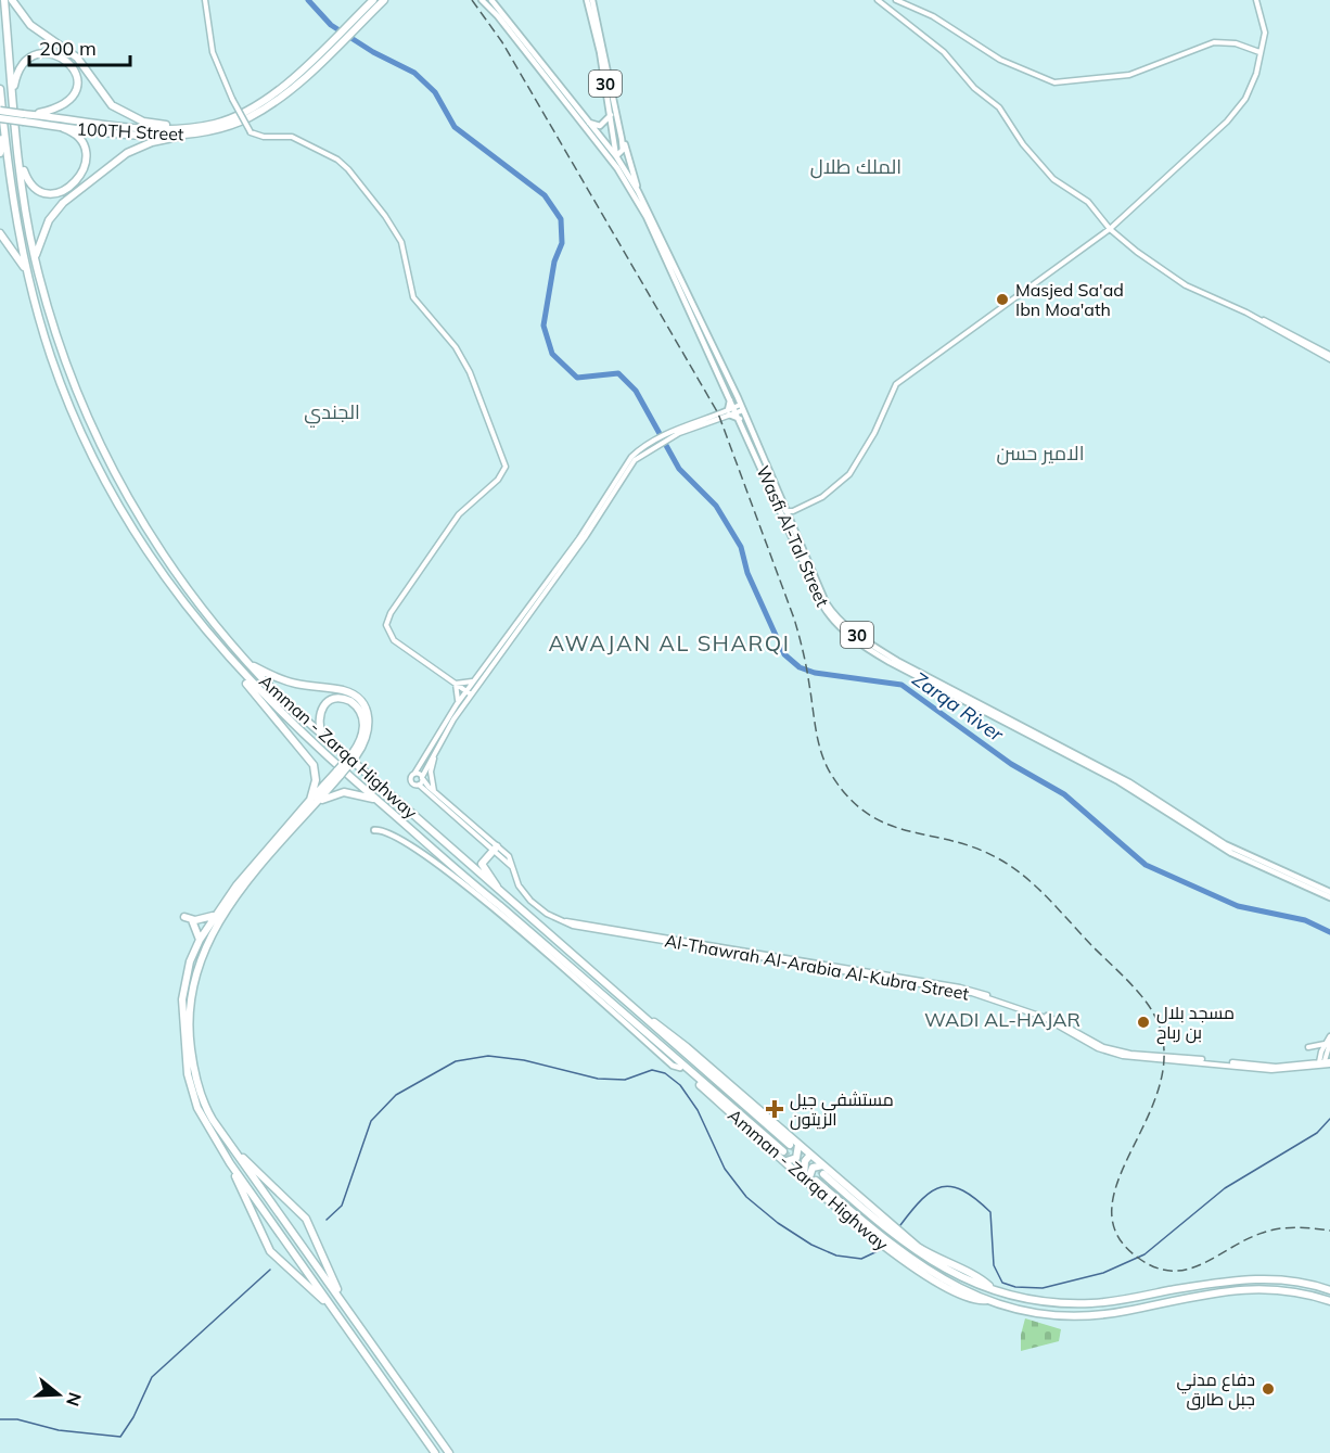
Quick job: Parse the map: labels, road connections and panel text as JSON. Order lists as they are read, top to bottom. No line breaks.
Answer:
{"streets":{"highway":["100TH Street","Amman - Zarqa Highway"],"main road":["30","Wasfi Al-Tal Street"],"street":["Al-Thawrah Al-Arabia Al-Kubra Street"]},"crossings":[["30","Wasfi Al-Tal Street"]],"districts":["الملك طلال","الجندي","الامير حسن","AWAJAN AL SHARQI","WADI AL-HAJAR"],"water":["Zarqa River"],"places":{"other":["Masjed Sa'ad Ibn Moa'ath","مسجد بلال بن رباح","دفاع مدني جبل طارق"],"health":["مستشفى جيل الزيتون"]},"scale_bar":"200 m","north":"right"}
